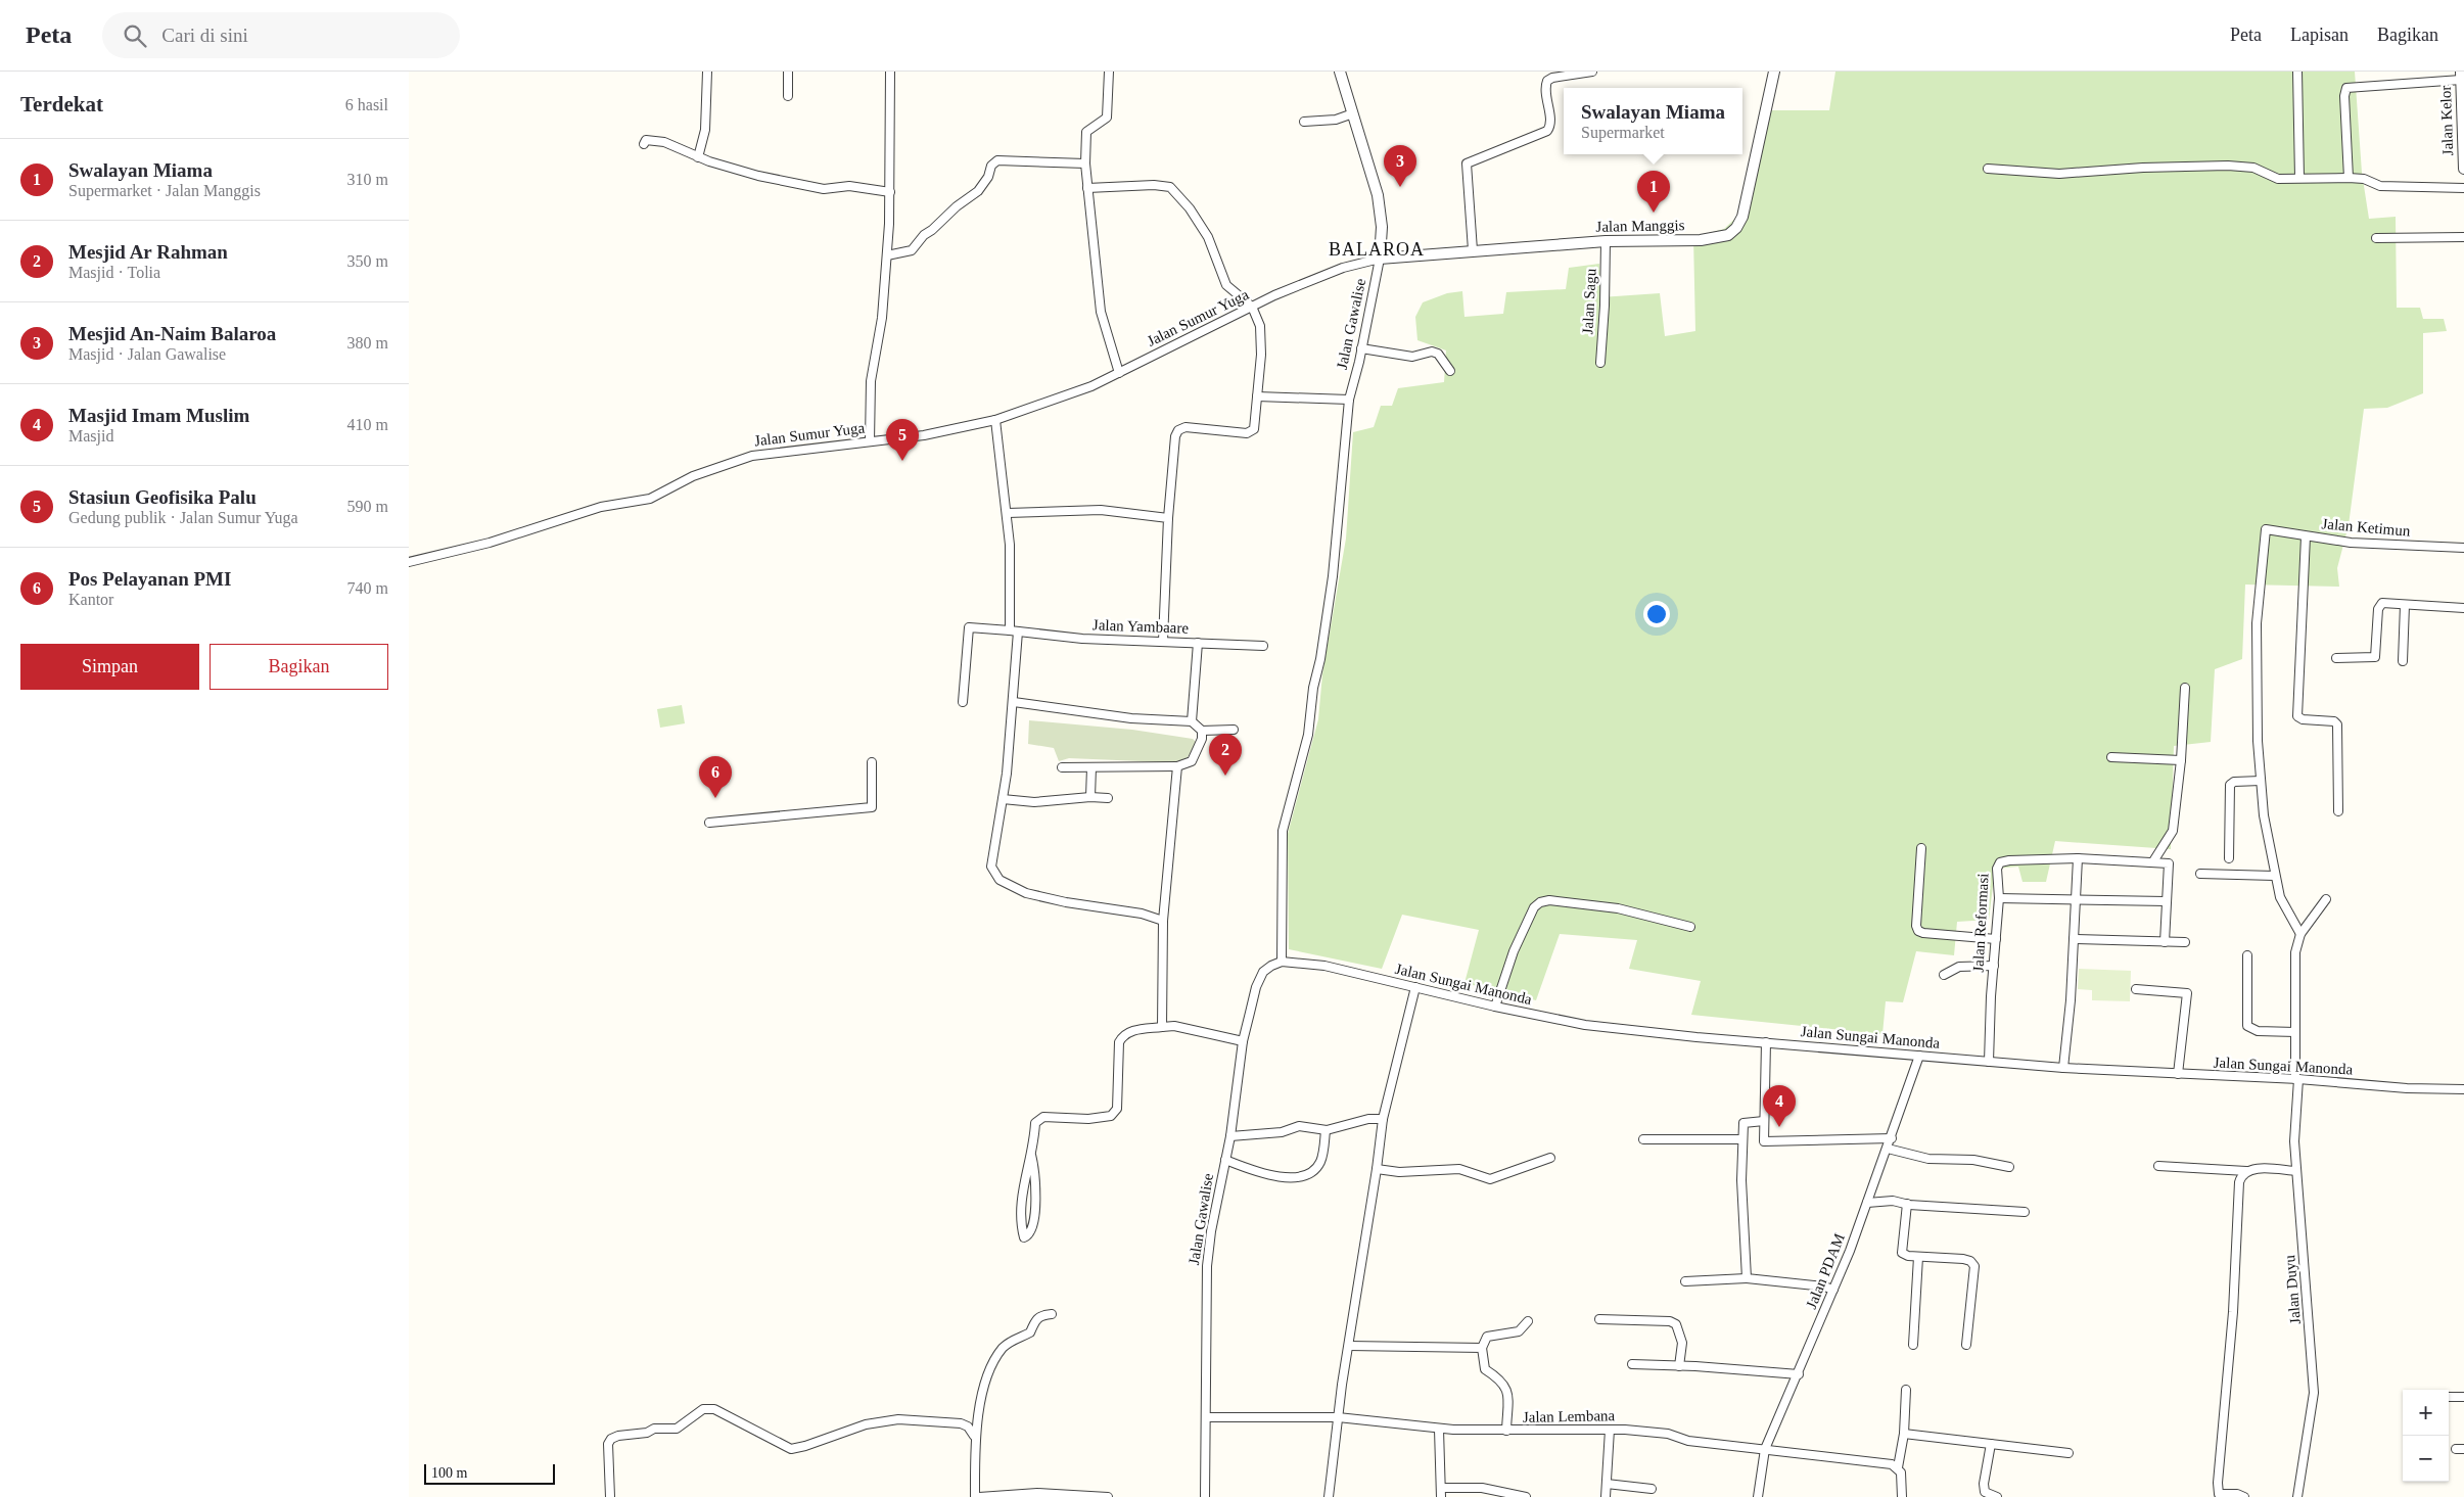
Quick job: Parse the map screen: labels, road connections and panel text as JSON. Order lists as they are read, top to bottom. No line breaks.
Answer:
{"streets":{"street":["Jalan Kelor","Jalan Manggis","Jalan Sagu","Jalan Sumur Yuga","Jalan Gawalise","Jalan Ketimun","Jalan Yambaare","Jalan Reformasi","Jalan Sungai Manonda","Jalan PDAM","Jalan Duyu","Jalan Lembana"]},"crossings":[["Jalan Manggis","Jalan Sagu"],["Jalan Manggis","Jalan Sumur Yuga"],["Jalan Manggis","Jalan Gawalise"],["Jalan Sumur Yuga","Jalan Gawalise"],["Jalan Gawalise","Jalan Sungai Manonda"],["Jalan Gawalise","Jalan Lembana"],["Jalan Reformasi","Jalan Sungai Manonda"],["Jalan Sungai Manonda","Jalan PDAM"],["Jalan Sungai Manonda","Jalan Duyu"],["Jalan PDAM","Jalan Lembana"]],"districts":["BALAROA"],"scale_bar":"100 m","page":{"header":"Peta","search":"Cari di sini","nav":["Peta","Lapisan","Bagikan"],"heading":["Terdekat","6 hasil"],"popup":["Swalayan Miama","Supermarket"],"list":[{"mark":"1","name":"Swalayan Miama","note":"Supermarket · Jalan Manggis","value":"310 m"},{"mark":"2","name":"Mesjid Ar Rahman","note":"Masjid · Tolia","value":"350 m"},{"mark":"3","name":"Mesjid An-Naim Balaroa","note":"Masjid · Jalan Gawalise","value":"380 m"},{"mark":"4","name":"Masjid Imam Muslim","note":"Masjid","value":"410 m"},{"mark":"5","name":"Stasiun Geofisika Palu","note":"Gedung publik · Jalan Sumur Yuga","value":"590 m"},{"mark":"6","name":"Pos Pelayanan PMI","note":"Kantor","value":"740 m"}],"pins":["3","1","5","2","6","4"],"buttons":["Simpan","Bagikan"],"map_buttons":["+","−"],"scale":"100 m"}}
